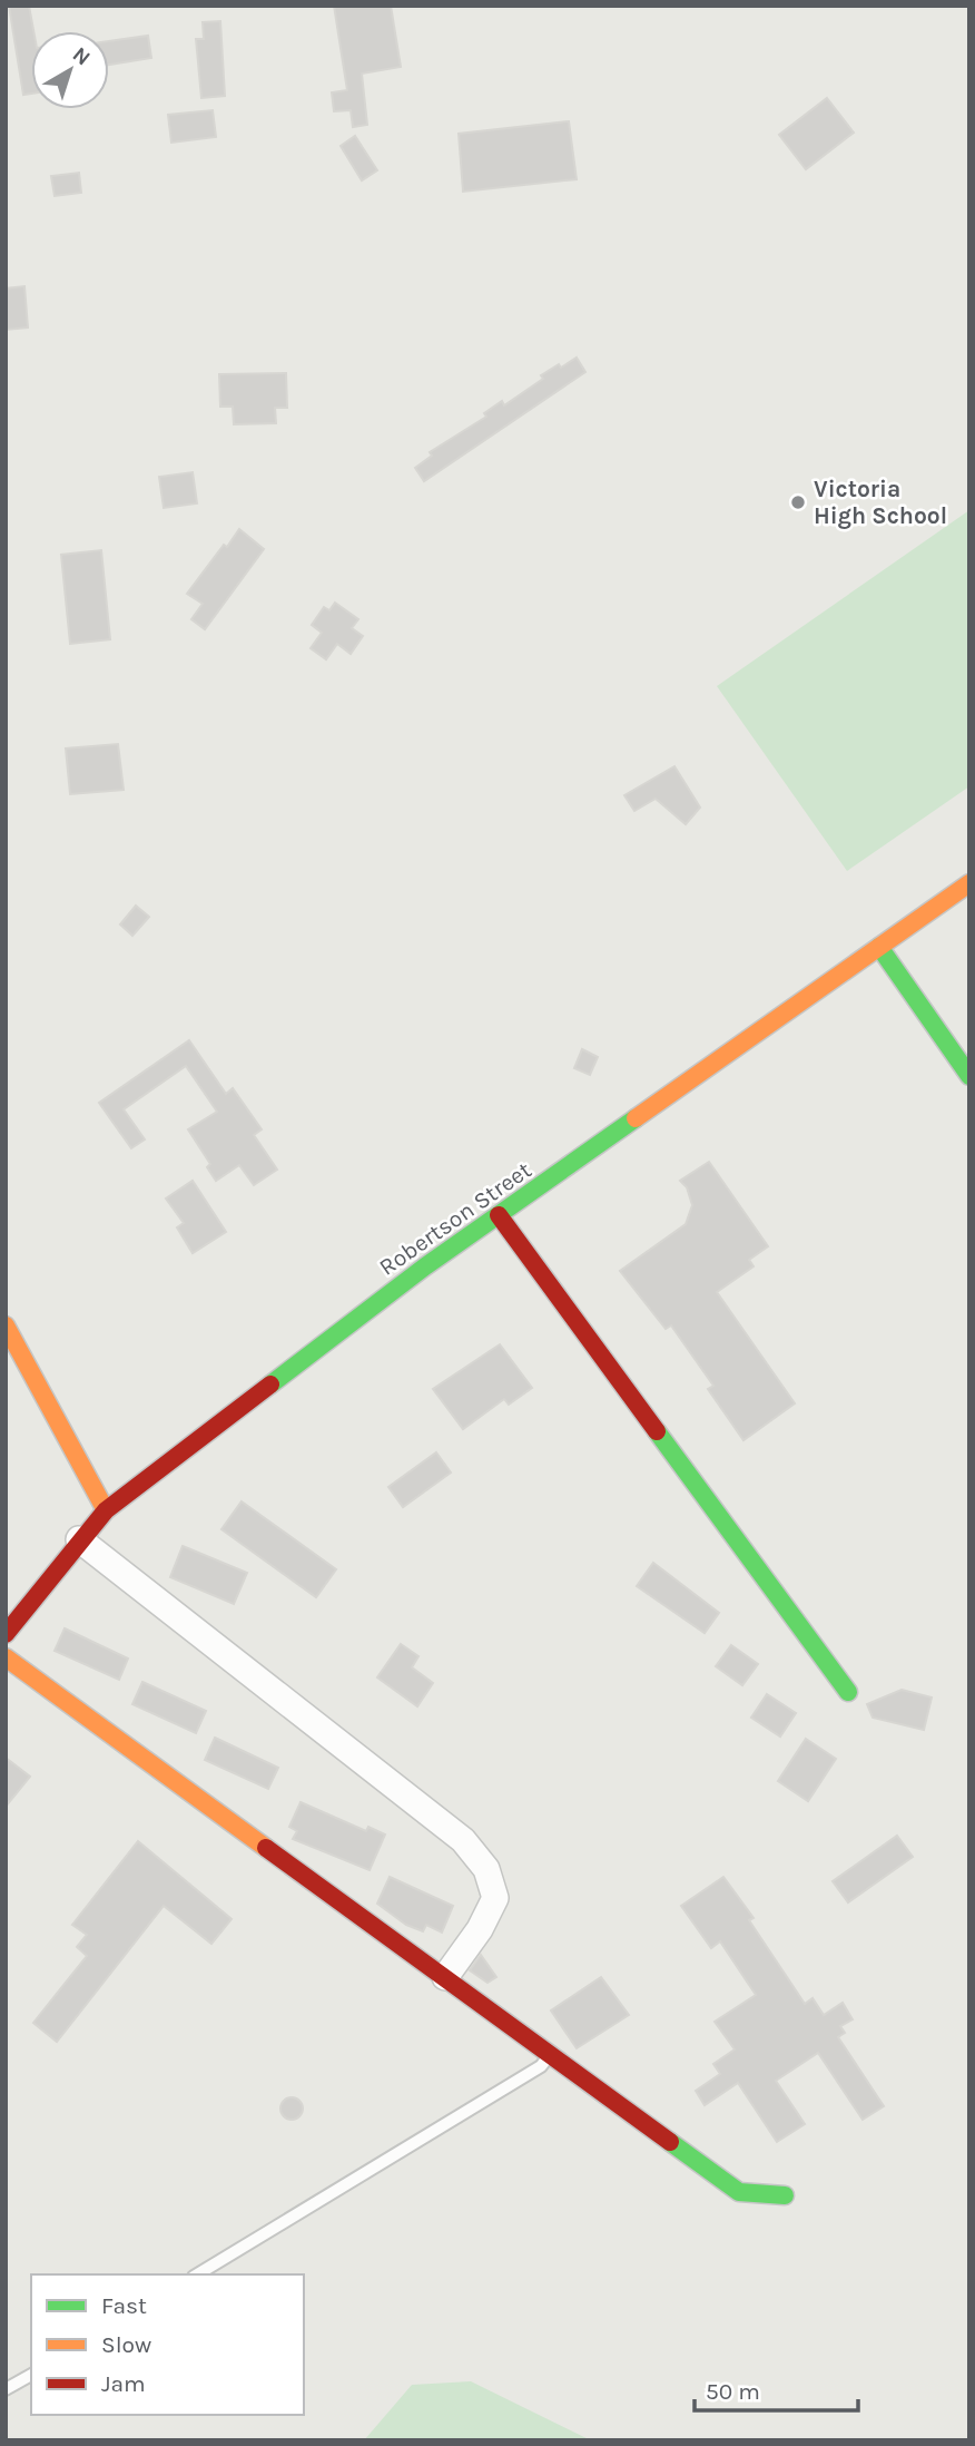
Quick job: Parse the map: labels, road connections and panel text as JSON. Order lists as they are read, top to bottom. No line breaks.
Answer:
{"streets":{"street":["Robertson Street"]},"places":["Victoria High School"],"legend":["Fast","Slow","Jam"],"scale_bar":"50 m","north":"top right"}
